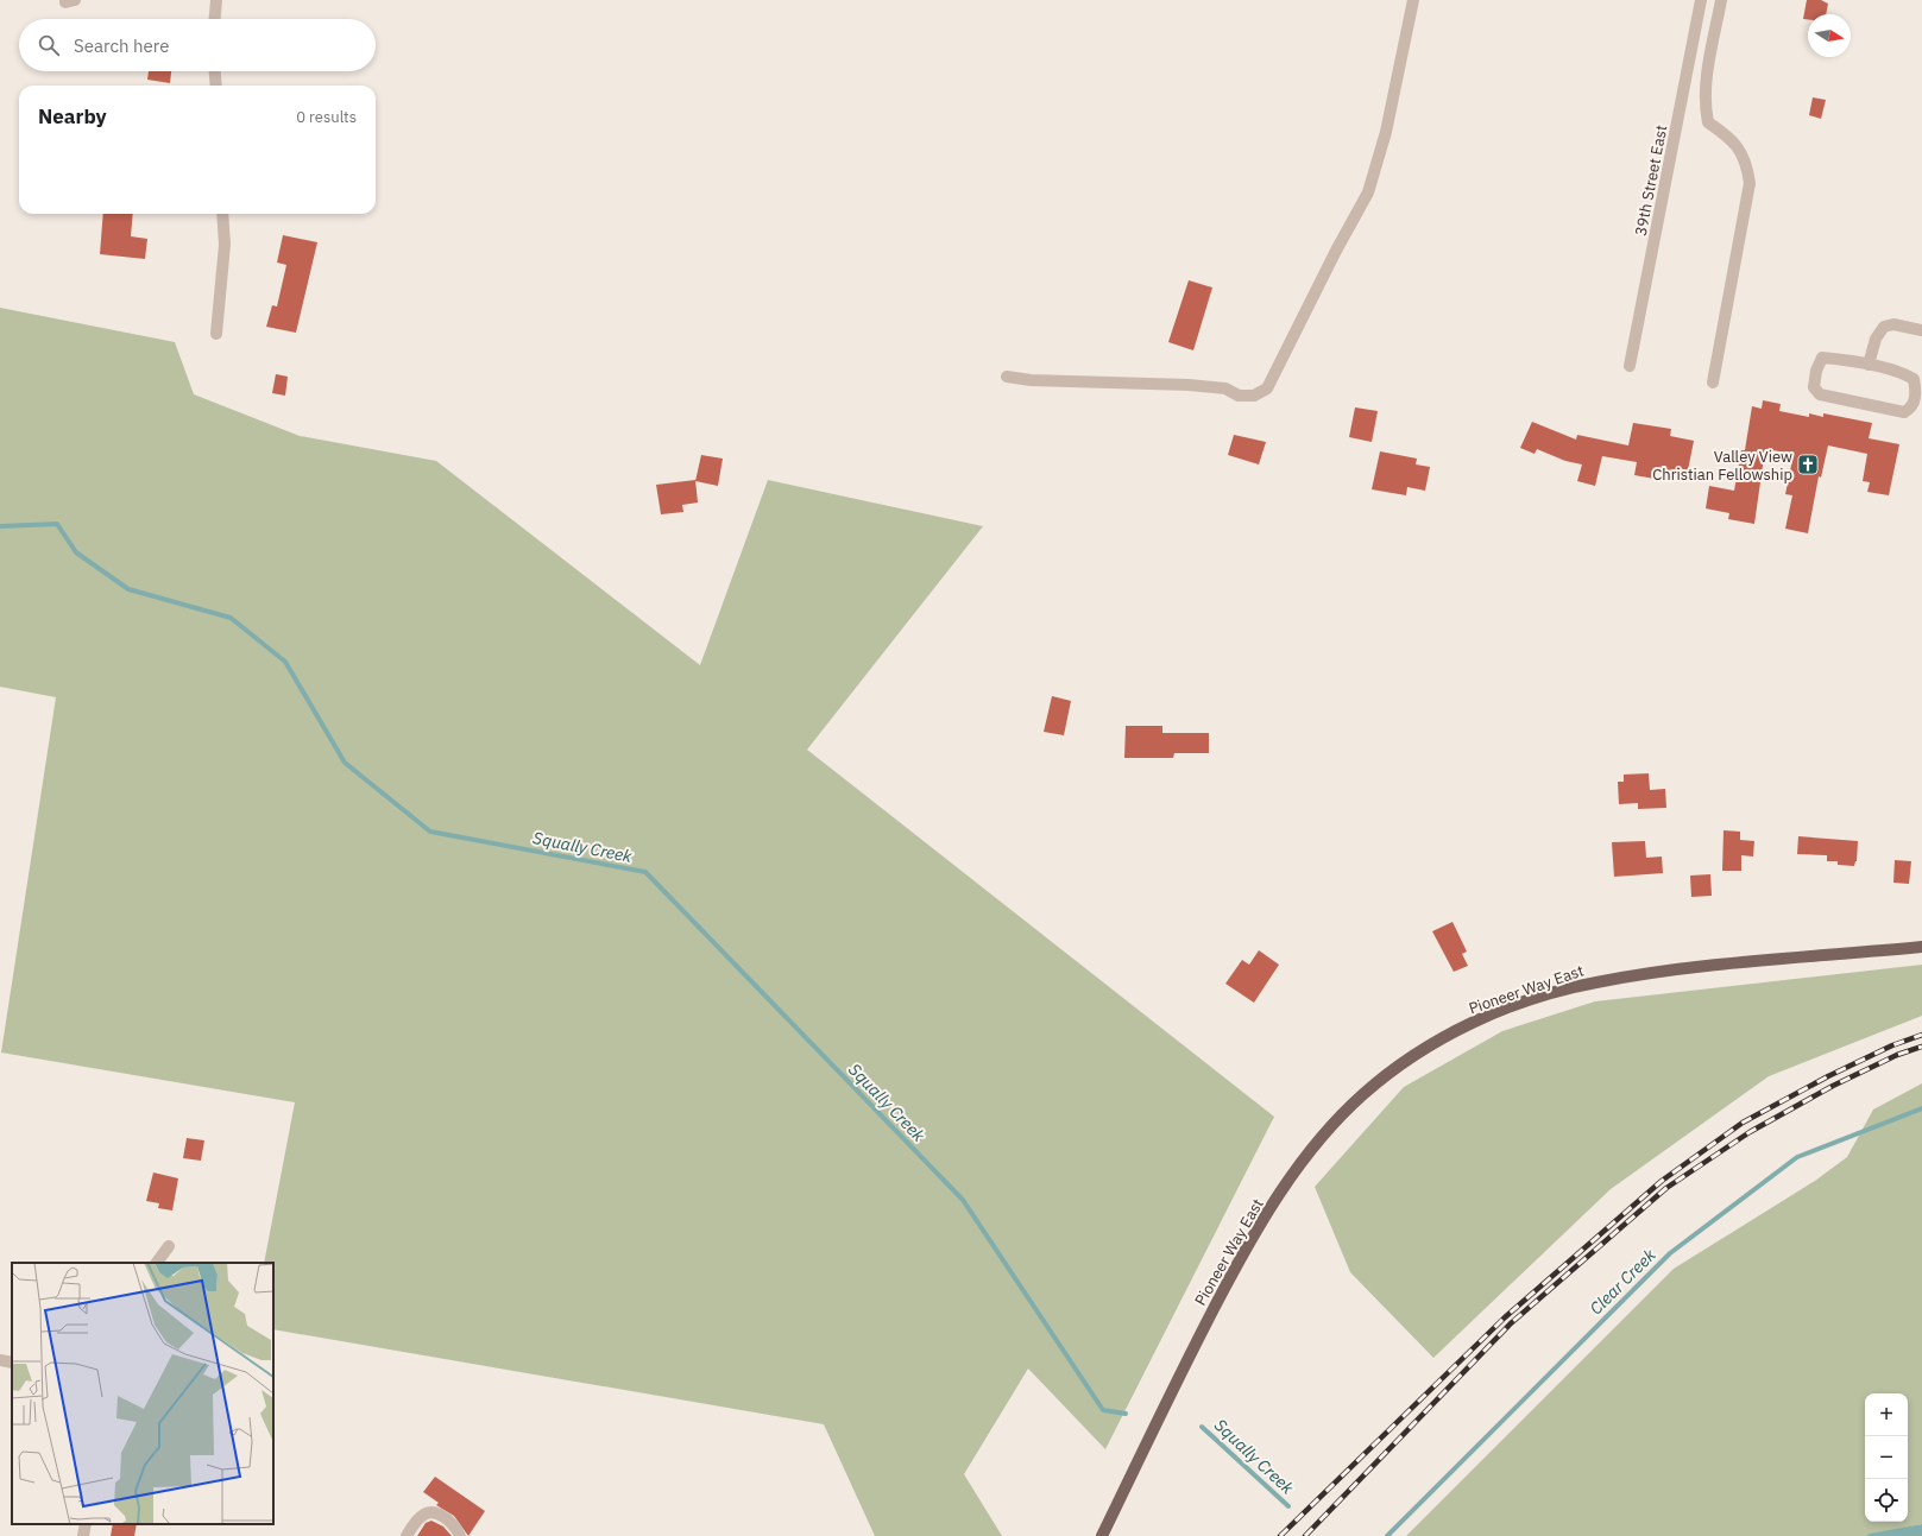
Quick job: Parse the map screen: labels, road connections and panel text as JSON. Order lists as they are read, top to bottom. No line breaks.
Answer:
{"streets":{"main road":["Pioneer Way East"],"street":["39th Street East"]},"water":["Squally Creek","Clear Creek"],"places":{"church":["Valley View Christian Fellowship"]},"north":"right","page":{"search":"Search here","heading":["Nearby","0 results"],"map_buttons":["+","−"]}}
